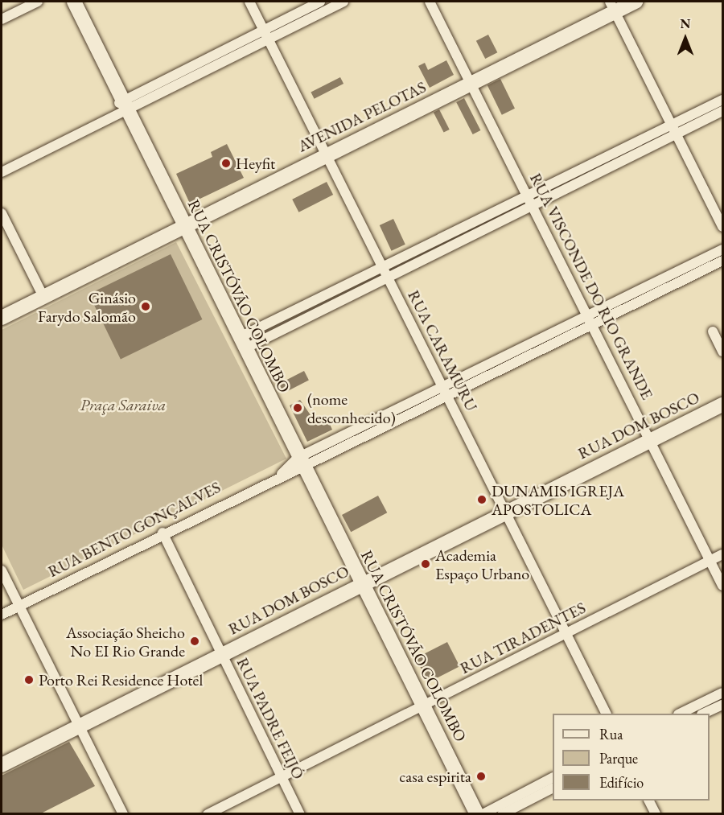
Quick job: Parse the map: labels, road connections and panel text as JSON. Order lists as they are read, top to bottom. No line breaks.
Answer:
{"streets":{"street":["AVENIDA PELOTAS","RUA VISCONDE DO RIO GRANDE","RUA CRISTÓVÃO COLOMBO","RUA CARAMURU","RUA DOM BOSCO","RUA BENTO GONÇALVES","RUA TIRADENTES","RUA PADRE FEIJÓ"]},"crossings":[["AVENIDA PELOTAS","RUA VISCONDE DO RIO GRANDE"],["AVENIDA PELOTAS","RUA CRISTÓVÃO COLOMBO"],["AVENIDA PELOTAS","RUA CARAMURU"],["RUA VISCONDE DO RIO GRANDE","RUA DOM BOSCO"],["RUA VISCONDE DO RIO GRANDE","RUA BENTO GONÇALVES"],["RUA VISCONDE DO RIO GRANDE","RUA TIRADENTES"],["RUA CRISTÓVÃO COLOMBO","RUA DOM BOSCO"],["RUA CRISTÓVÃO COLOMBO","RUA BENTO GONÇALVES"],["RUA CRISTÓVÃO COLOMBO","RUA TIRADENTES"],["RUA CARAMURU","RUA DOM BOSCO"],["RUA CARAMURU","RUA BENTO GONÇALVES"],["RUA CARAMURU","RUA TIRADENTES"],["RUA DOM BOSCO","RUA PADRE FEIJÓ"],["RUA BENTO GONÇALVES","RUA PADRE FEIJÓ"],["RUA TIRADENTES","RUA PADRE FEIJÓ"]],"parks":["Praça Saraiva"],"places":["Heyfit","Ginásio Farydo Salomão","(nome desconhecido)","DUNAMIS IGREJA APOSTOLICA","Academia Espaço Urbano","Associação Sheicho No EI Rio Grande","Porto Rei Residence Hotel","casa espirita"],"legend":["Rua","Parque","Edifício"],"north":"top"}
